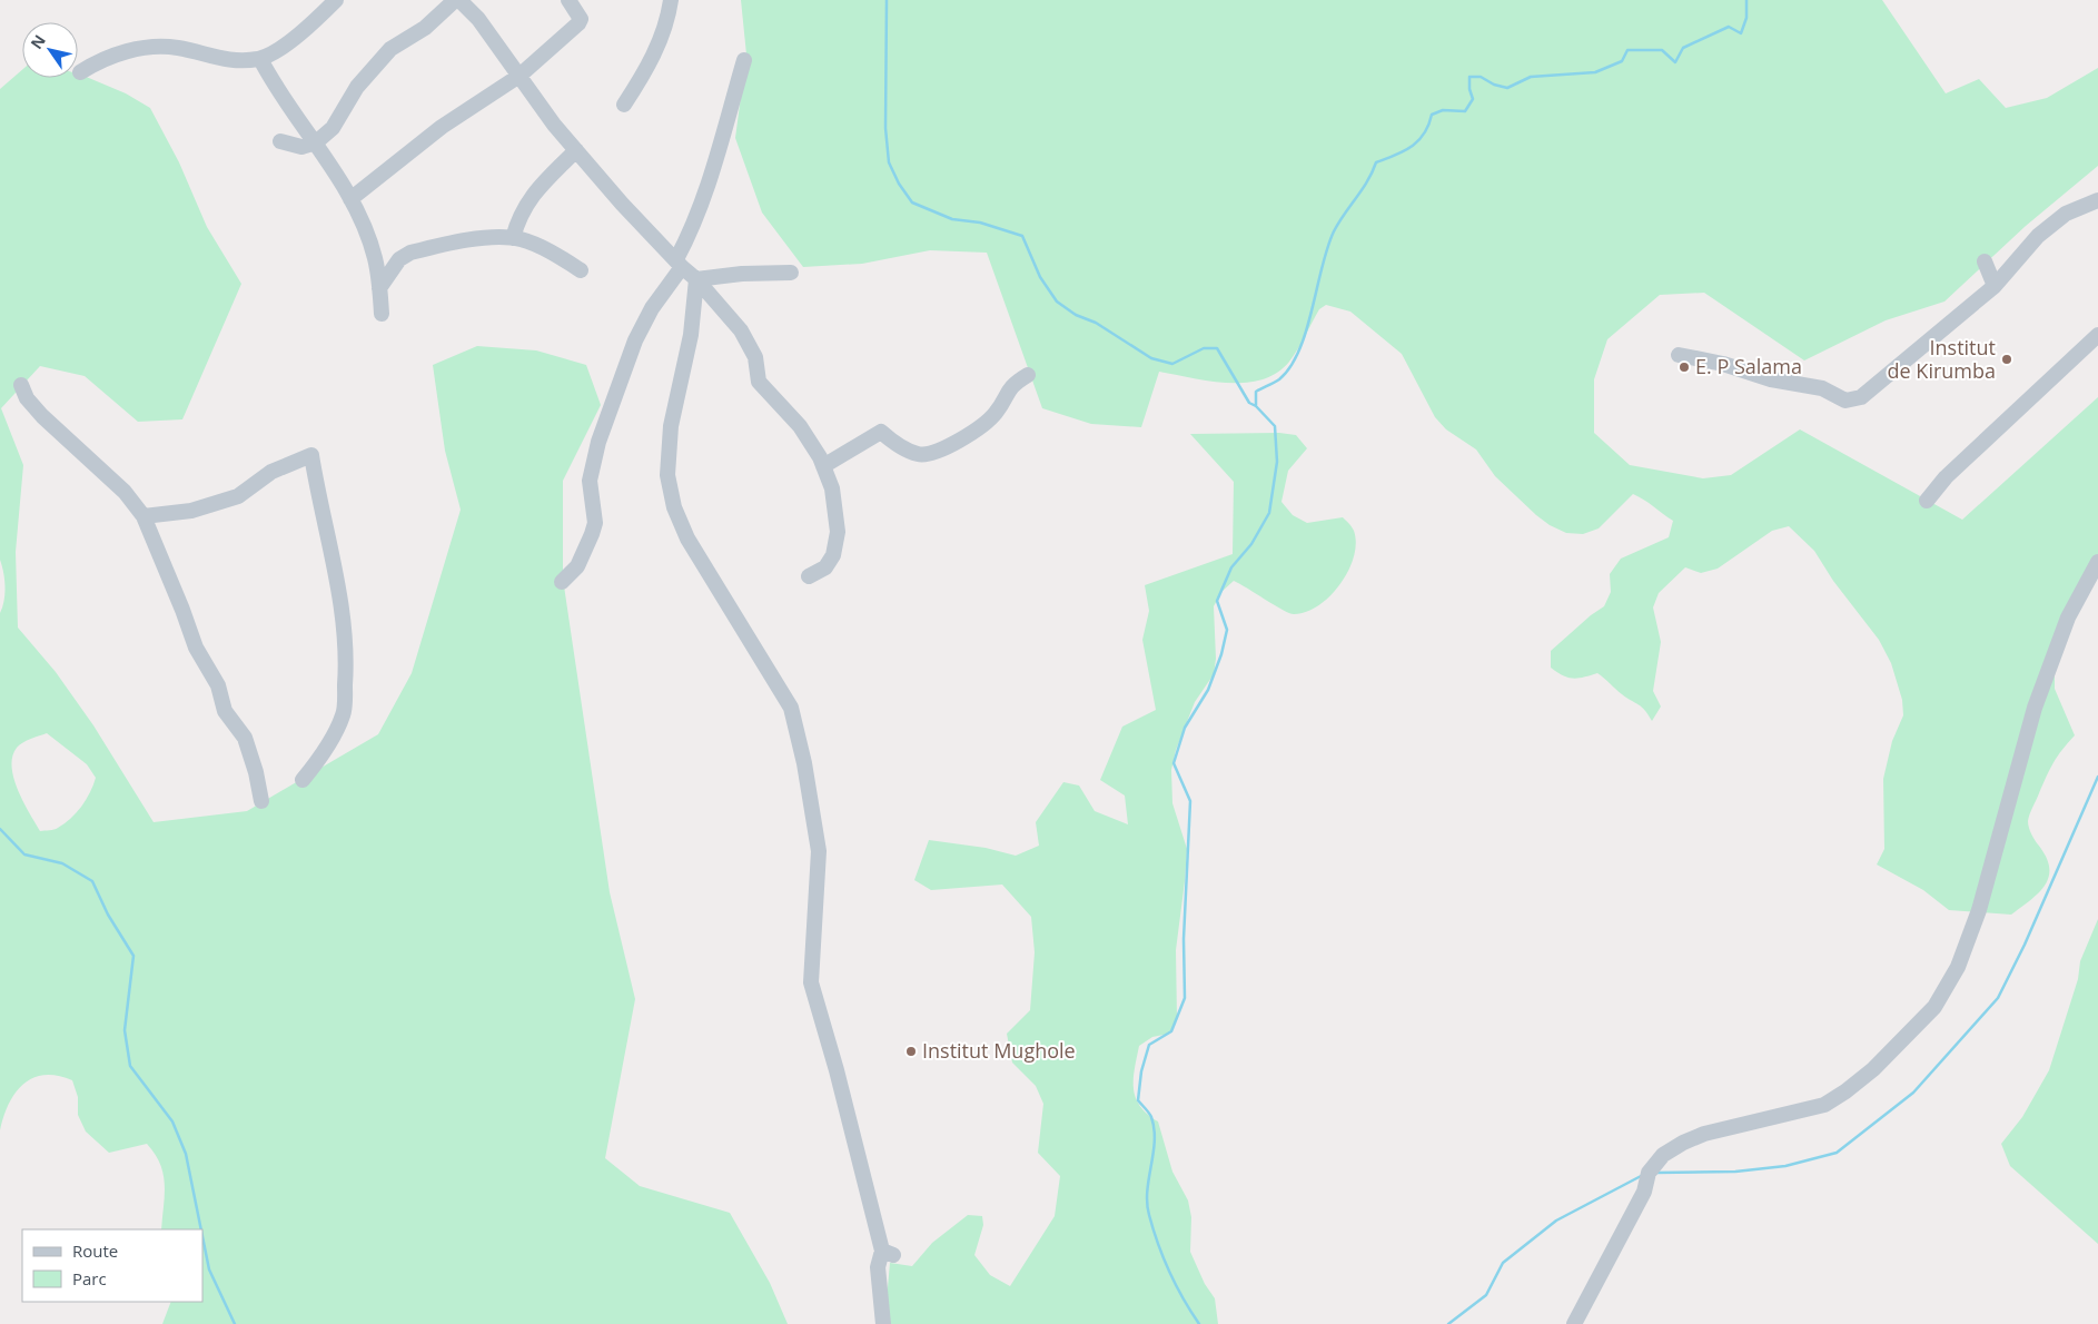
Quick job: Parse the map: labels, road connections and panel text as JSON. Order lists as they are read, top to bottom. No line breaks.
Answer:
{"places":["Institut de Kirumba","E. P Salama","Institut Mughole"],"legend":["Route","Parc"],"north":"top left"}
